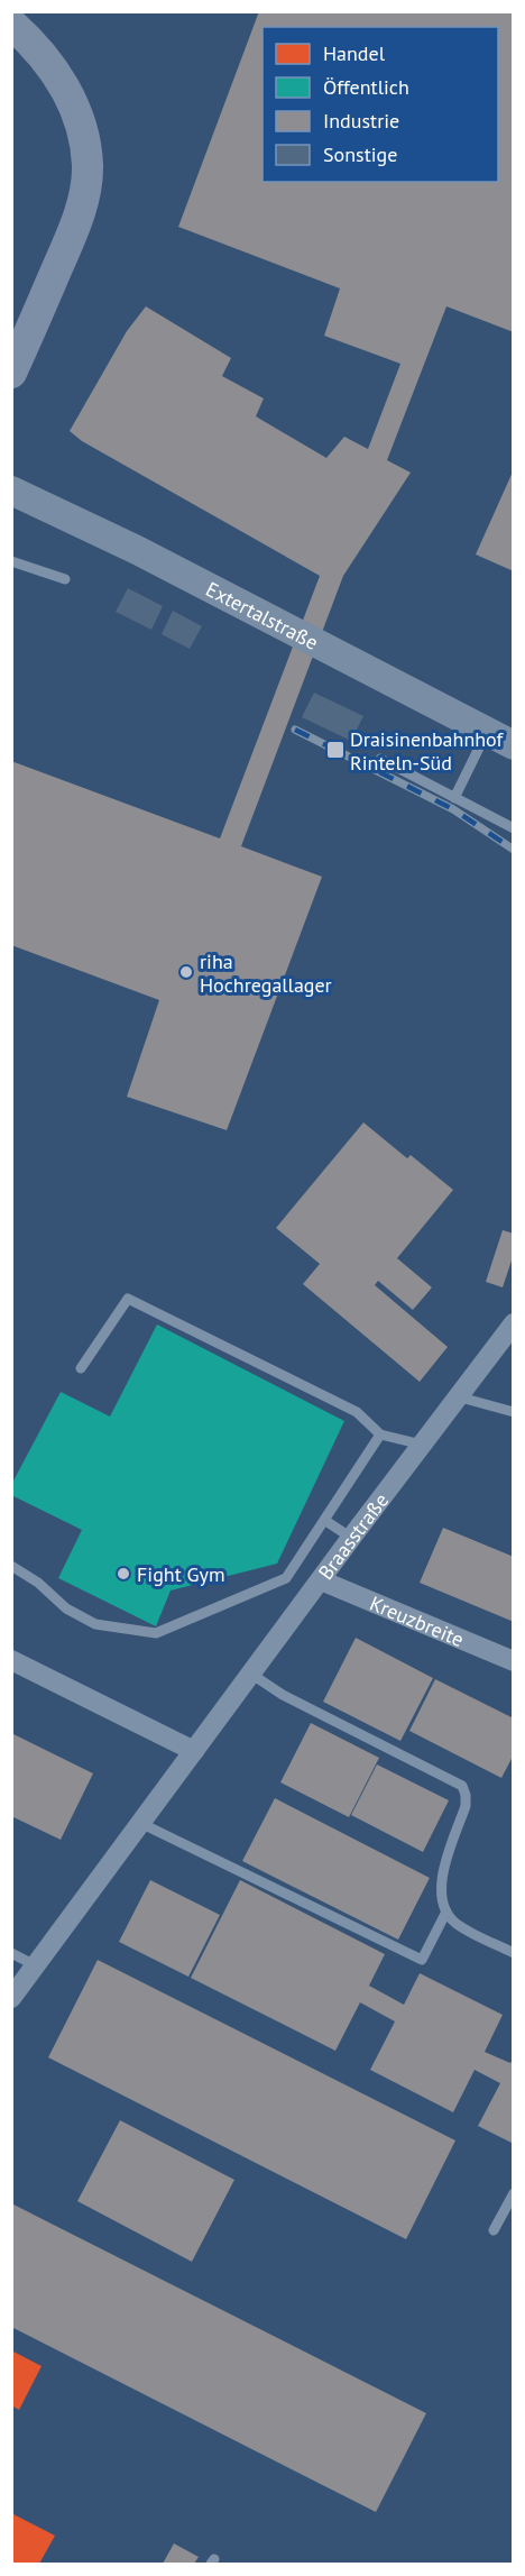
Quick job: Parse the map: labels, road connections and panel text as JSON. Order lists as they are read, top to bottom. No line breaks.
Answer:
{"streets":{"main road":["Extertalstraße"],"street":["Braasstraße","Kreuzbreite"]},"crossings":[["Braasstraße","Kreuzbreite"]],"places":{"transit":["Draisinenbahnhof Rinteln-Süd"],"other":["riha Hochregallager","Fight Gym"]},"legend":["Handel","Öffentlich","Industrie","Sonstige"]}
